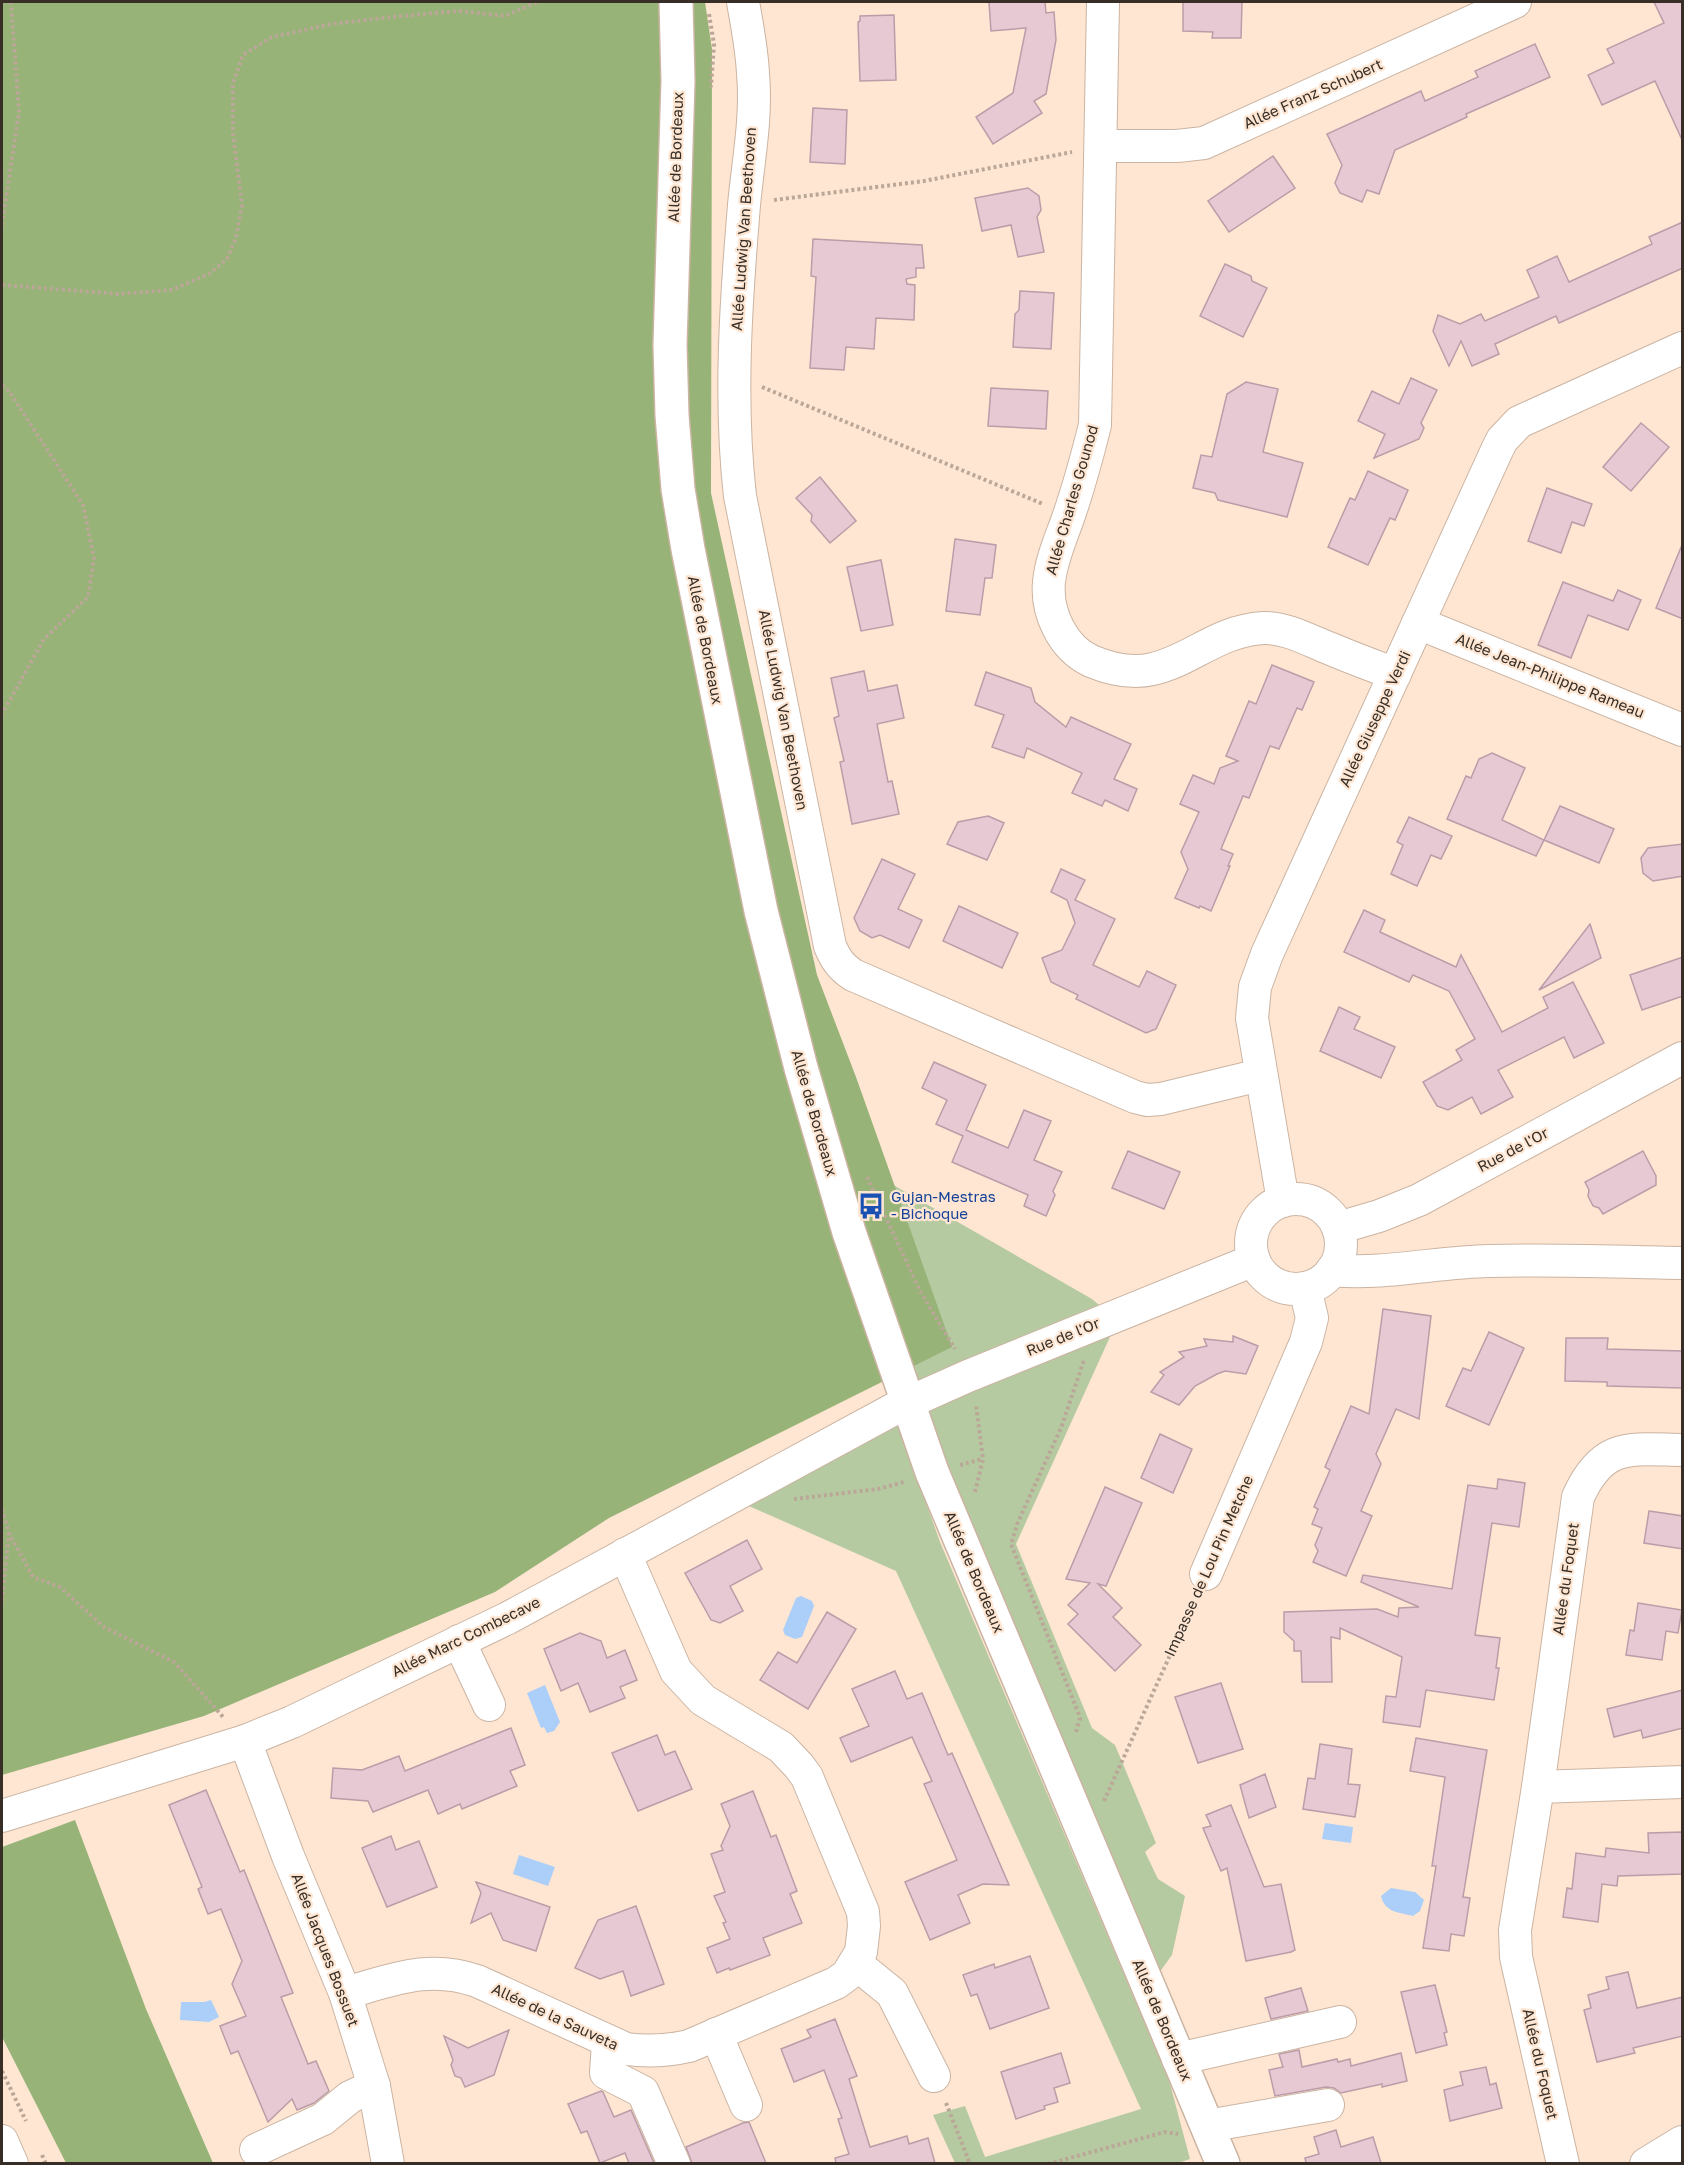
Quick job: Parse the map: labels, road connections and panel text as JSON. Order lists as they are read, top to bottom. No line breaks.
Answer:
{"streets":{"main road":["Allée de Bordeaux"],"street":["Allée Franz Schubert","Allée Ludwig Van Beethoven","Allée Charles Gounod","Allée Jean-Philippe Rameau","Allée Giuseppe Verdi","Rue de l'Or","Impasse de Lou Pin Metche","Allée du Foquet","Allée Marc Combecave","Allée Jacques Bossuet","Allée de la Sauveta"]},"crossings":[["Allée Franz Schubert","Allée Charles Gounod"],["Allée de Bordeaux","Rue de l'Or"],["Allée de Bordeaux","Impasse de Lou Pin Metche"],["Allée de Bordeaux","Allée Marc Combecave"],["Allée Ludwig Van Beethoven","Allée Giuseppe Verdi"],["Allée Charles Gounod","Allée Giuseppe Verdi"],["Allée Jean-Philippe Rameau","Allée Giuseppe Verdi"],["Allée Giuseppe Verdi","Rue de l'Or"],["Allée Giuseppe Verdi","Impasse de Lou Pin Metche"],["Rue de l'Or","Impasse de Lou Pin Metche"],["Rue de l'Or","Allée Marc Combecave"],["Allée Marc Combecave","Allée Jacques Bossuet"],["Allée Marc Combecave","Allée de la Sauveta"],["Allée Jacques Bossuet","Allée de la Sauveta"]],"places":{"bus stop":["Gujan-Mestras - Bichoque"]}}
